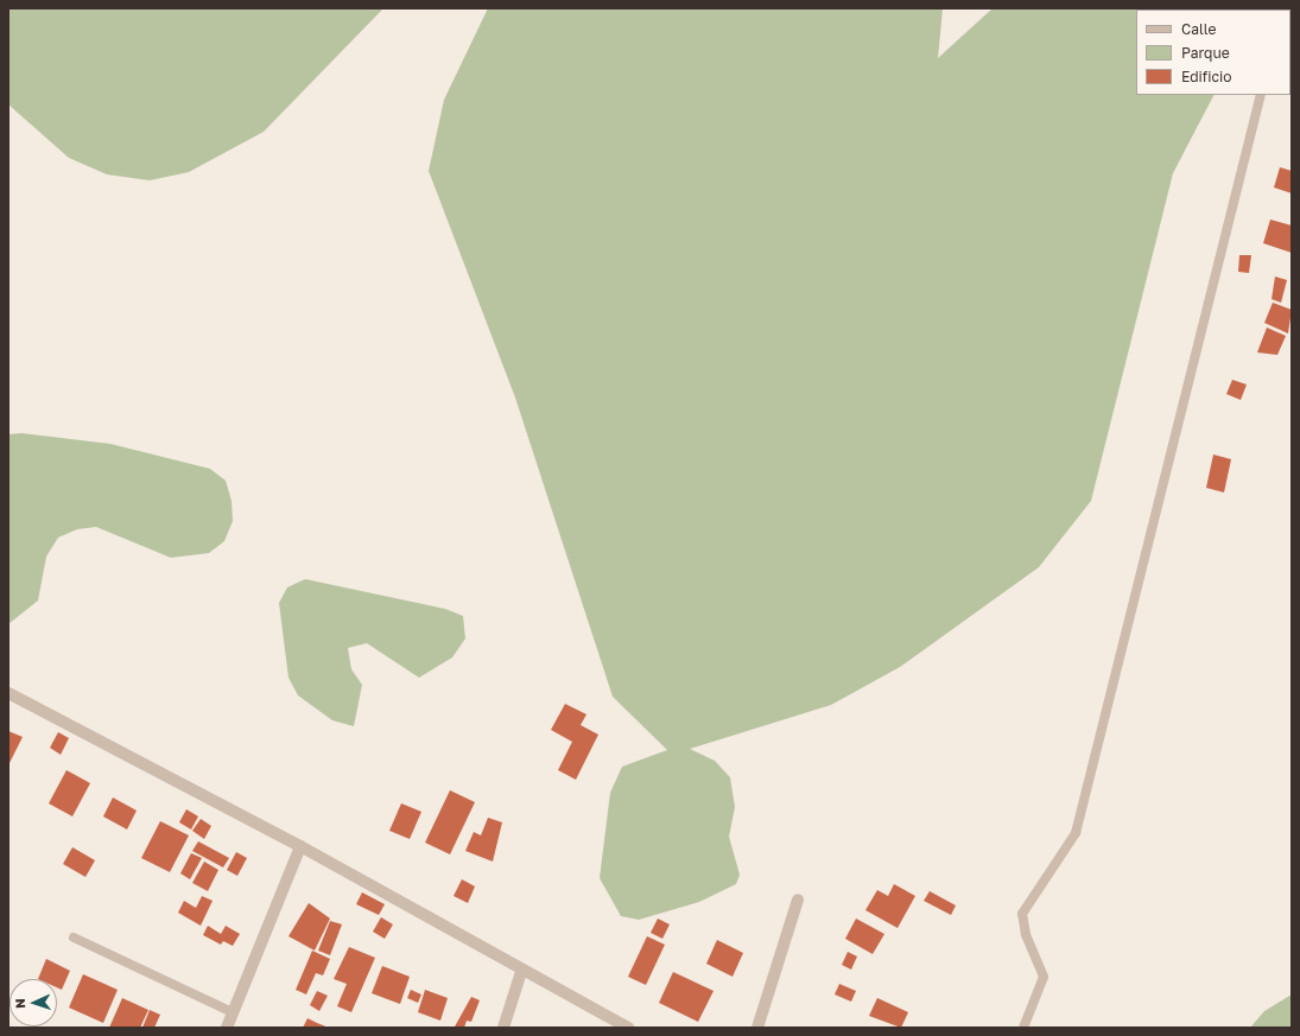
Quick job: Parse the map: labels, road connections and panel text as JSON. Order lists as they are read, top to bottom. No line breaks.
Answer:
{"legend":["Calle","Parque","Edificio"],"north":"left"}
